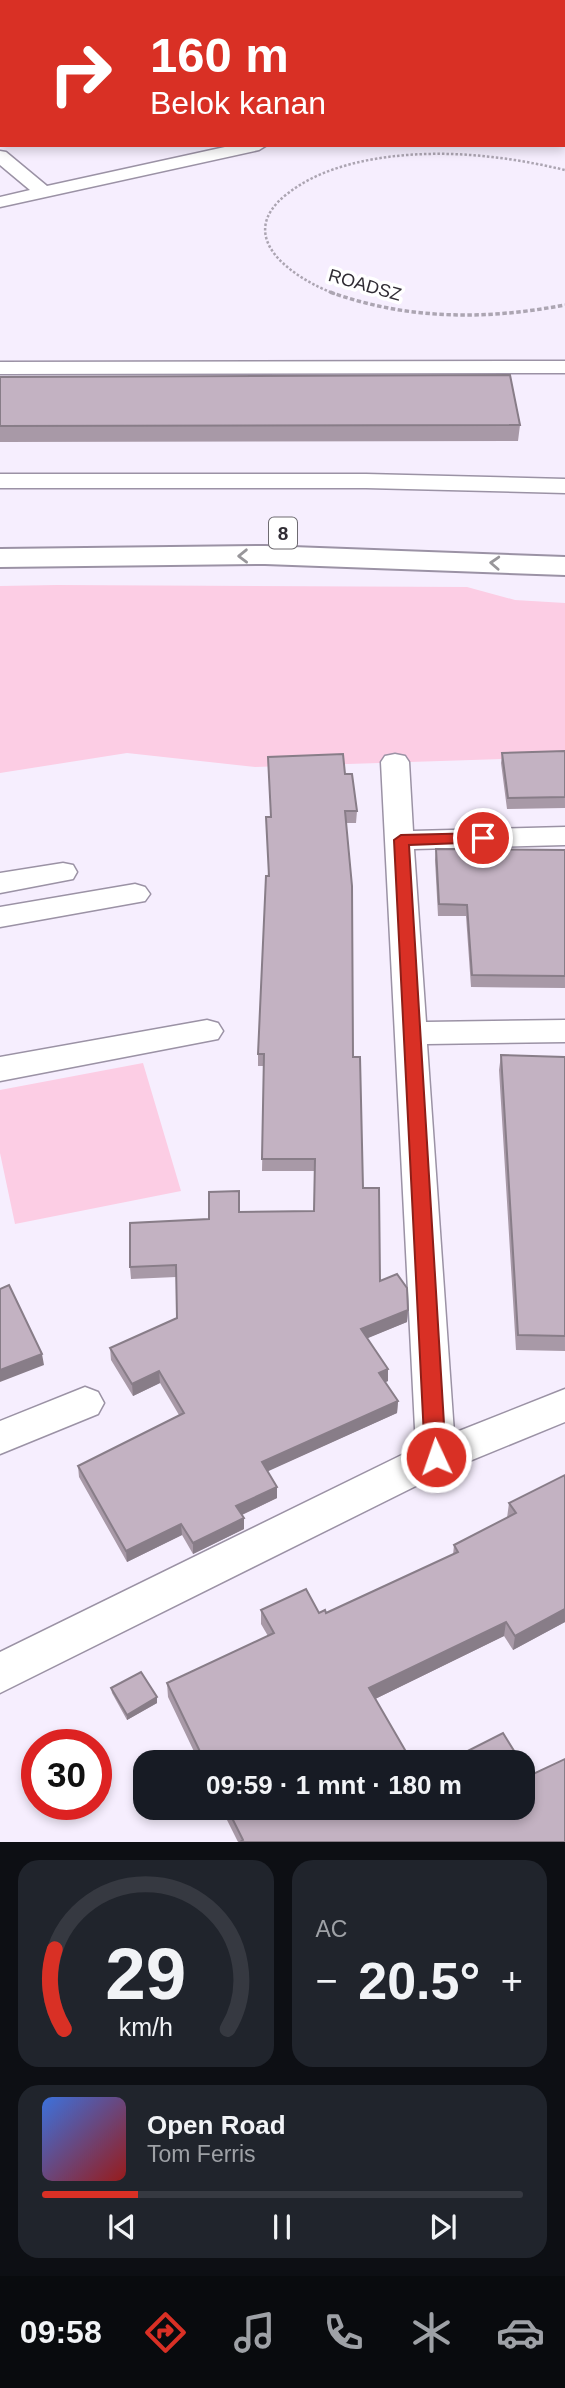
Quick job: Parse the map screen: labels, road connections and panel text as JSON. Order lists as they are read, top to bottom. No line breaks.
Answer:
{"streets":{"highway":["8"],"path":["ROADSZ"]},"page":{"turn":["160 m","Belok kanan"],"limit":"30","trip":"09:59 · 1 mnt · 180 m","tile":"AC","heat":["−","20.5°","+"],"song":["Open Road","Tom Ferris"],"tabs":"09:58","gauge":["29","km/h"]}}
